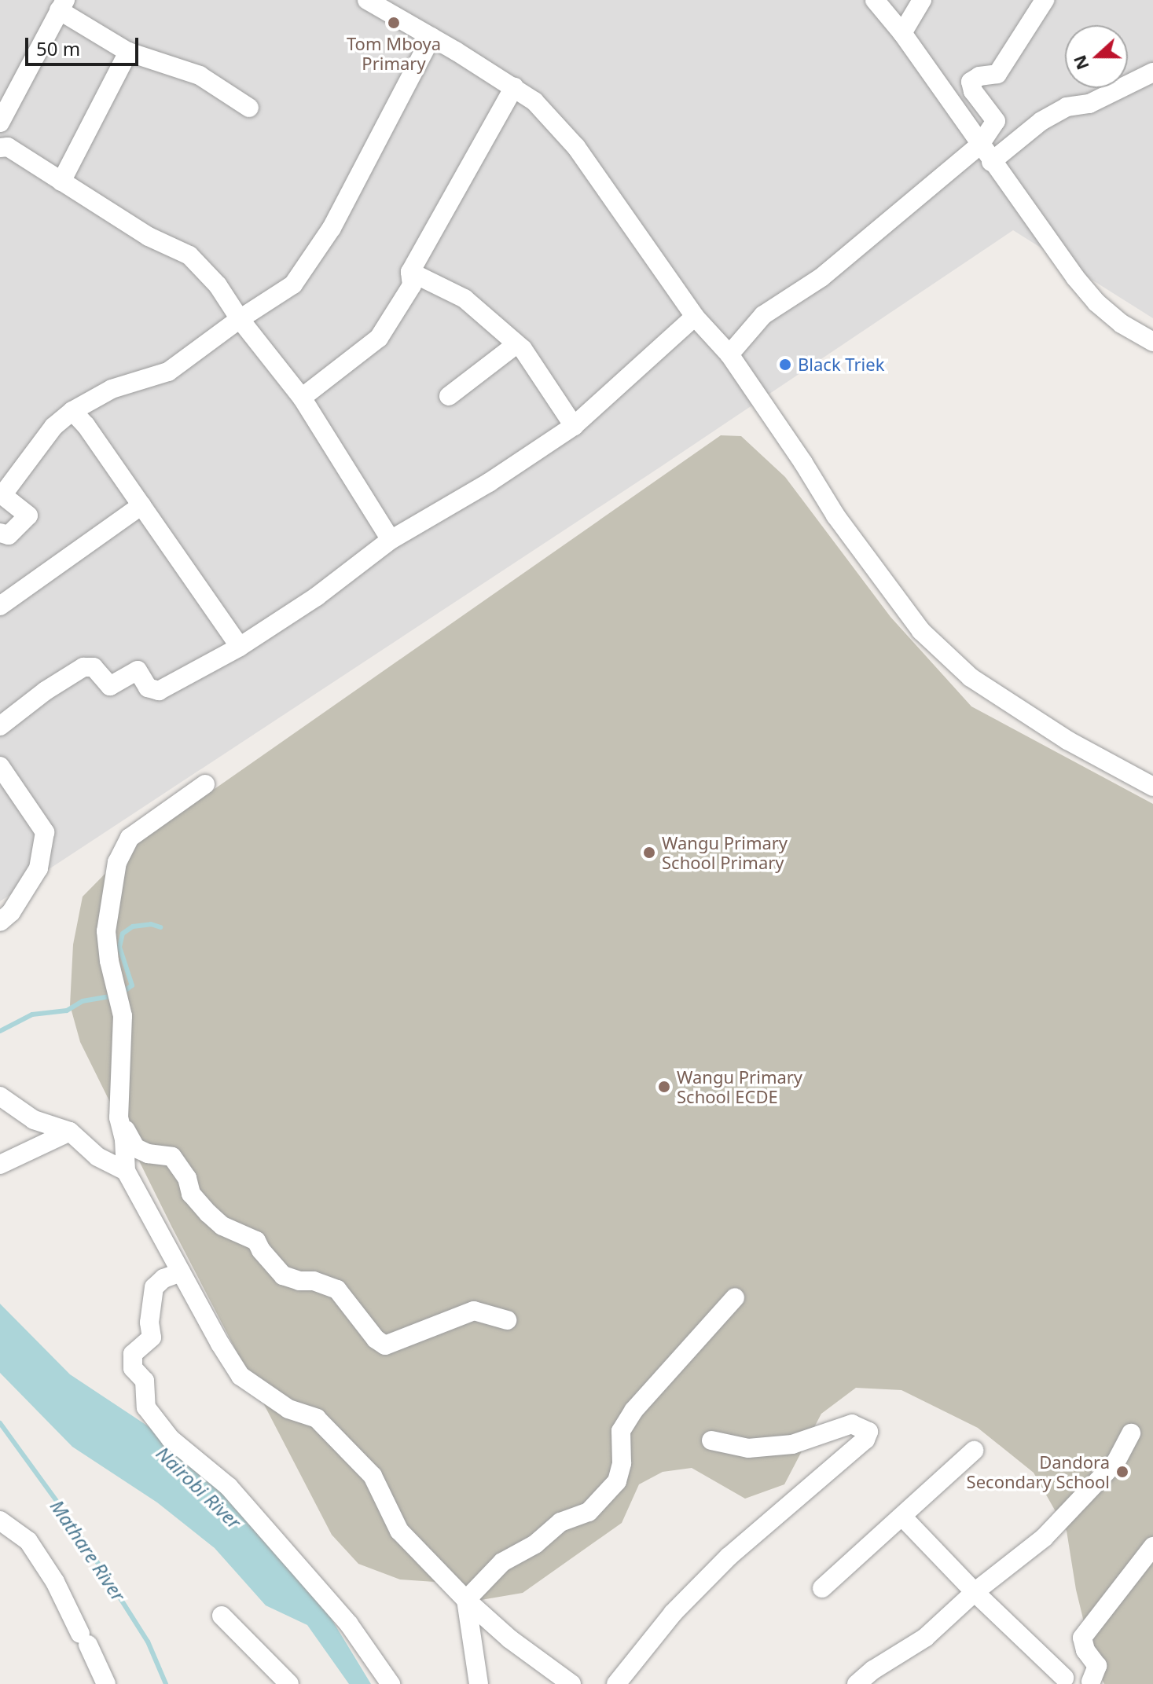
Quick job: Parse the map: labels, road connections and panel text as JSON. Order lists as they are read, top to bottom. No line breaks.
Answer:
{"water":["Nairobi River","Mathare River"],"places":["Tom Mboya Primary","Black Triek","Wangu Primary School Primary","Wangu Primary School ECDE","Dandora Secondary School"],"scale_bar":"50 m","north":"left"}
